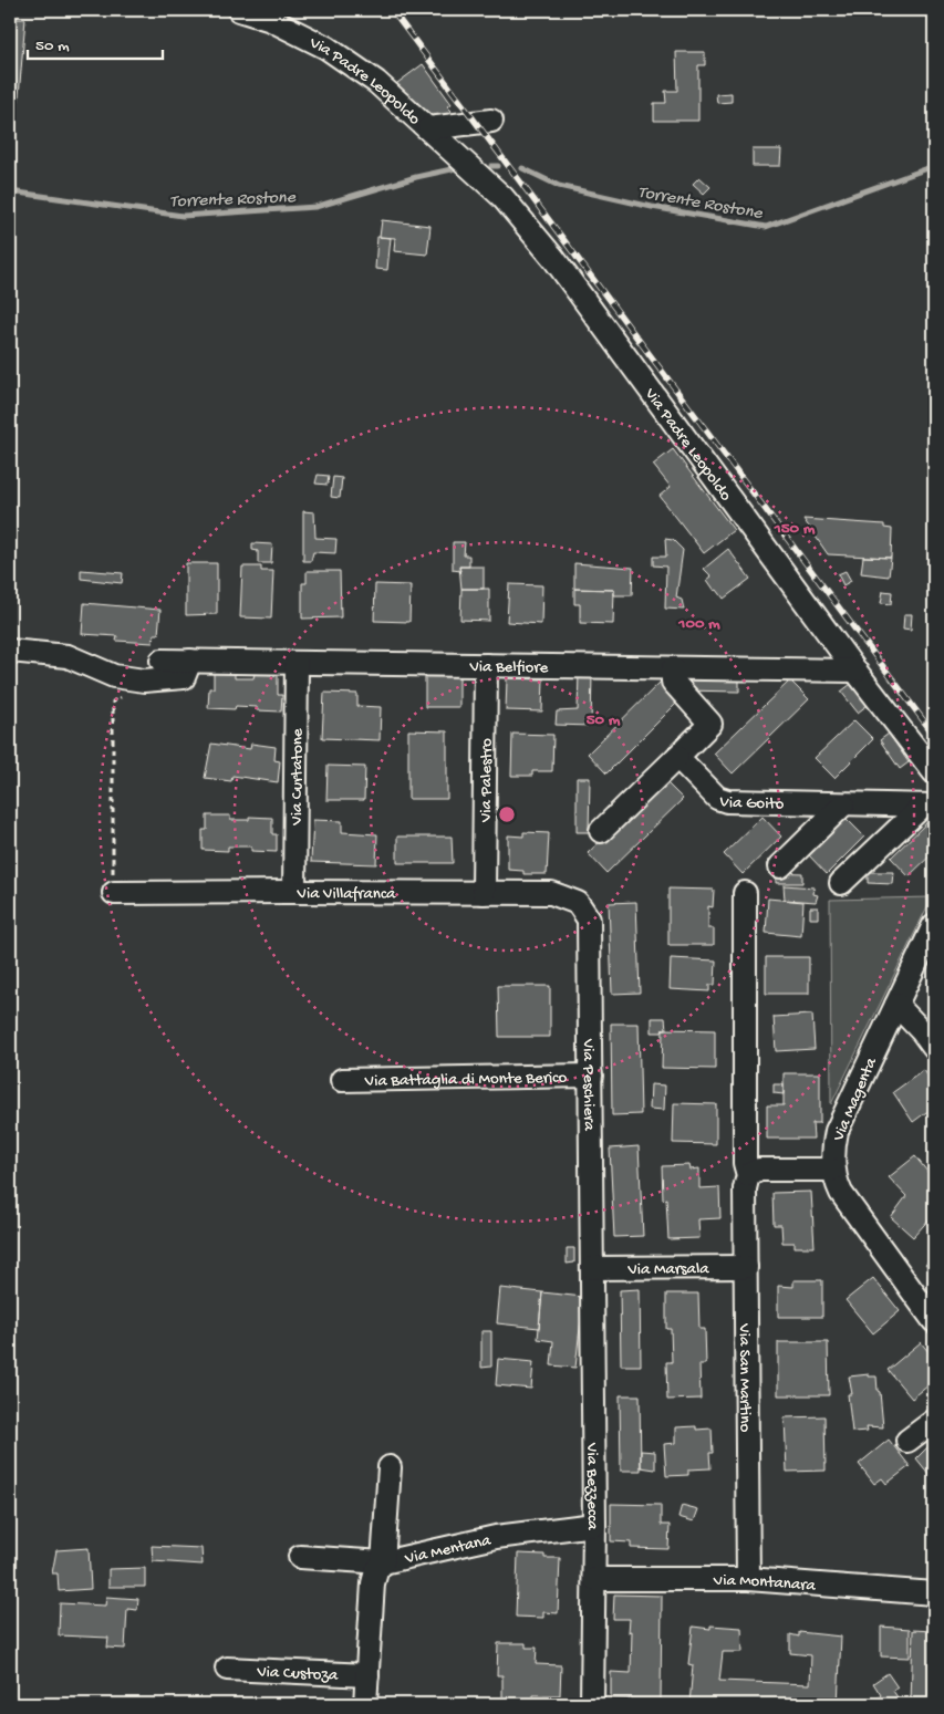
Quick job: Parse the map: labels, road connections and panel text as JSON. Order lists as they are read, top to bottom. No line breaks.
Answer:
{"streets":{"street":["Via Padre Leopoldo","Via Belfiore","Via Curtatone","Via Palestro","Via Goito","Via Villafranca","Via Battaglia di Monte Berico","Via Peschiera","Via Magenta","Via Marsala","Via San Martino","Via Bezzecca","Via Mentana","Via Montanara","Via Custoza"]},"crossings":[["Via Padre Leopoldo","Via Belfiore"],["Via Belfiore","Via Curtatone"],["Via Belfiore","Via Palestro"],["Via Curtatone","Via Villafranca"],["Via Palestro","Via Villafranca"],["Via Villafranca","Via Peschiera"],["Via Battaglia di Monte Berico","Via Peschiera"],["Via Peschiera","Via Marsala"],["Via Peschiera","Via Bezzecca"],["Via Marsala","Via San Martino"],["Via Marsala","Via Bezzecca"],["Via San Martino","Via Montanara"],["Via Bezzecca","Via Mentana"],["Via Bezzecca","Via Montanara"]],"water":["Torrente Rostone"],"scale_bar":"50 m","rings":["150 m","100 m","50 m"]}
